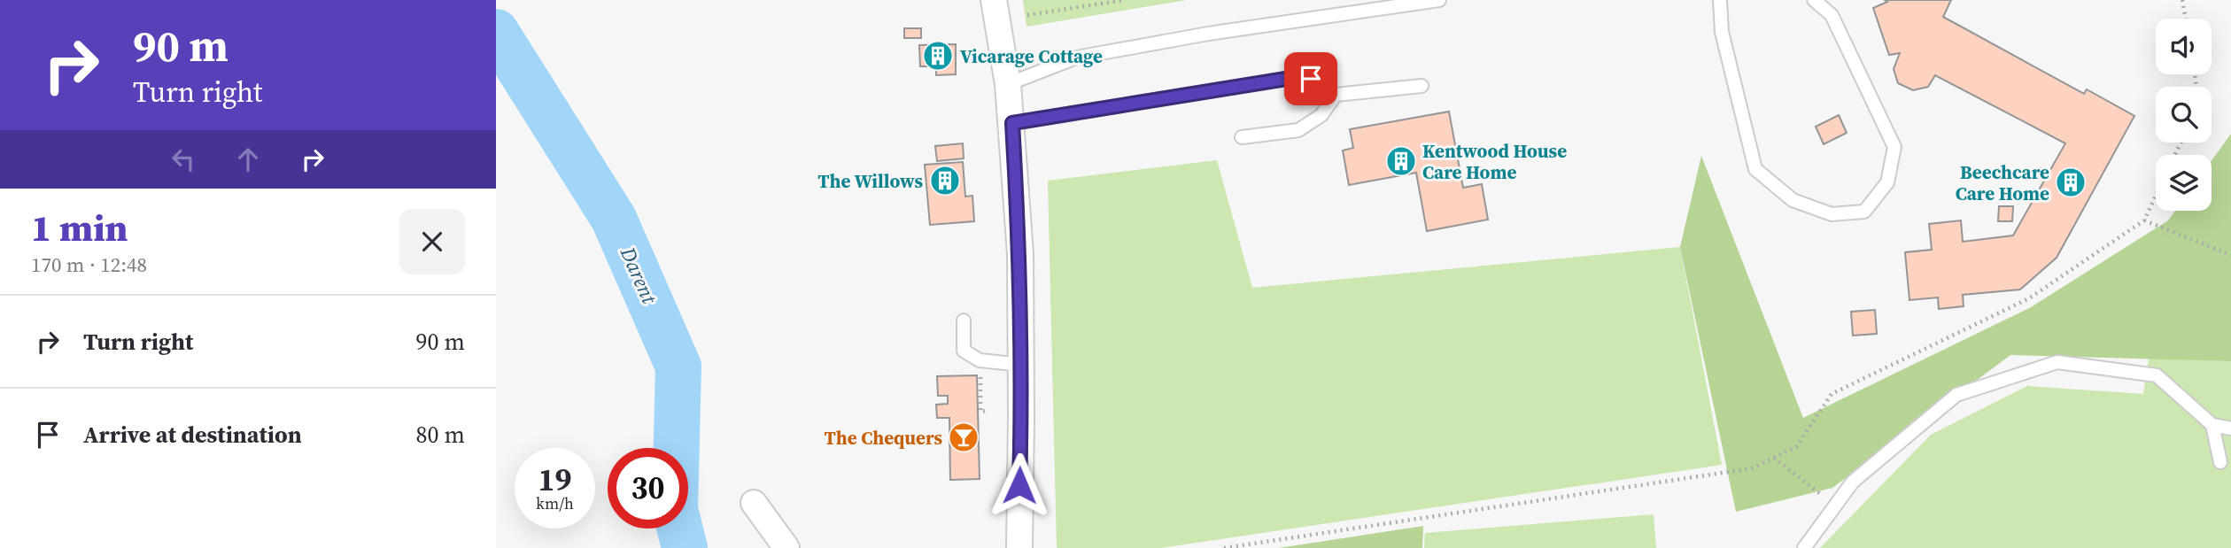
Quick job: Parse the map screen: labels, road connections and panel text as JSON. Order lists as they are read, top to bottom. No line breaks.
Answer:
{"water":["Darent"],"places":{"building":["Vicarage Cottage","Kentwood House Care Home","The Willows","Beechcare Care Home"],"bar":["The Chequers"]},"page":{"turn":["90 m","Turn right"],"heading":["1 min","170 m · 12:48"],"list":[{"name":"Turn right","value":"90 m"},{"name":"Arrive at destination","value":"80 m"}],"speed":"19 km/h","limit":"30"}}
